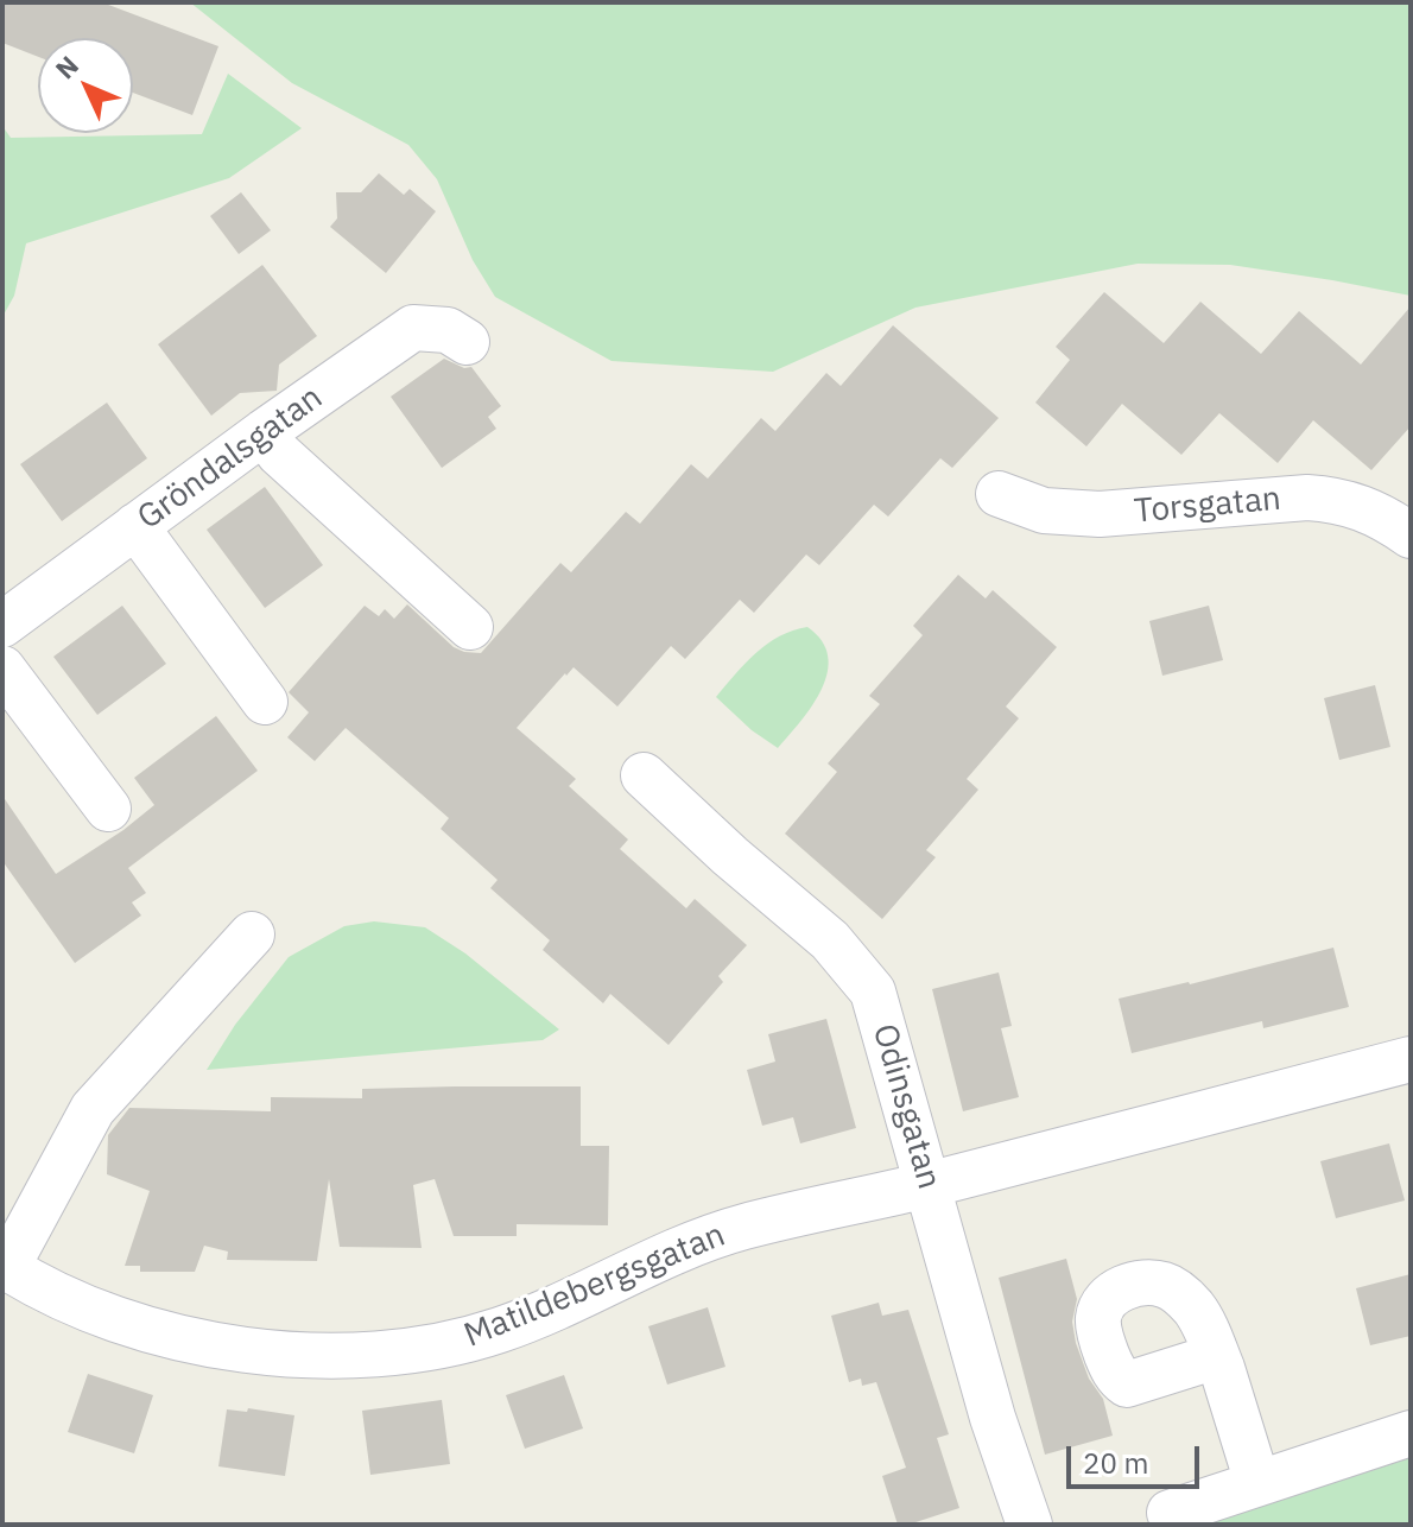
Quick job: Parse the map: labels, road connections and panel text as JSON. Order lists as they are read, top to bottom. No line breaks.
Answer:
{"streets":{"street":["Gröndalsgatan","Torsgatan","Odinsgatan","Matildebergsgatan"]},"crossings":[["Odinsgatan","Matildebergsgatan"]],"scale_bar":"20 m","north":"top left"}
